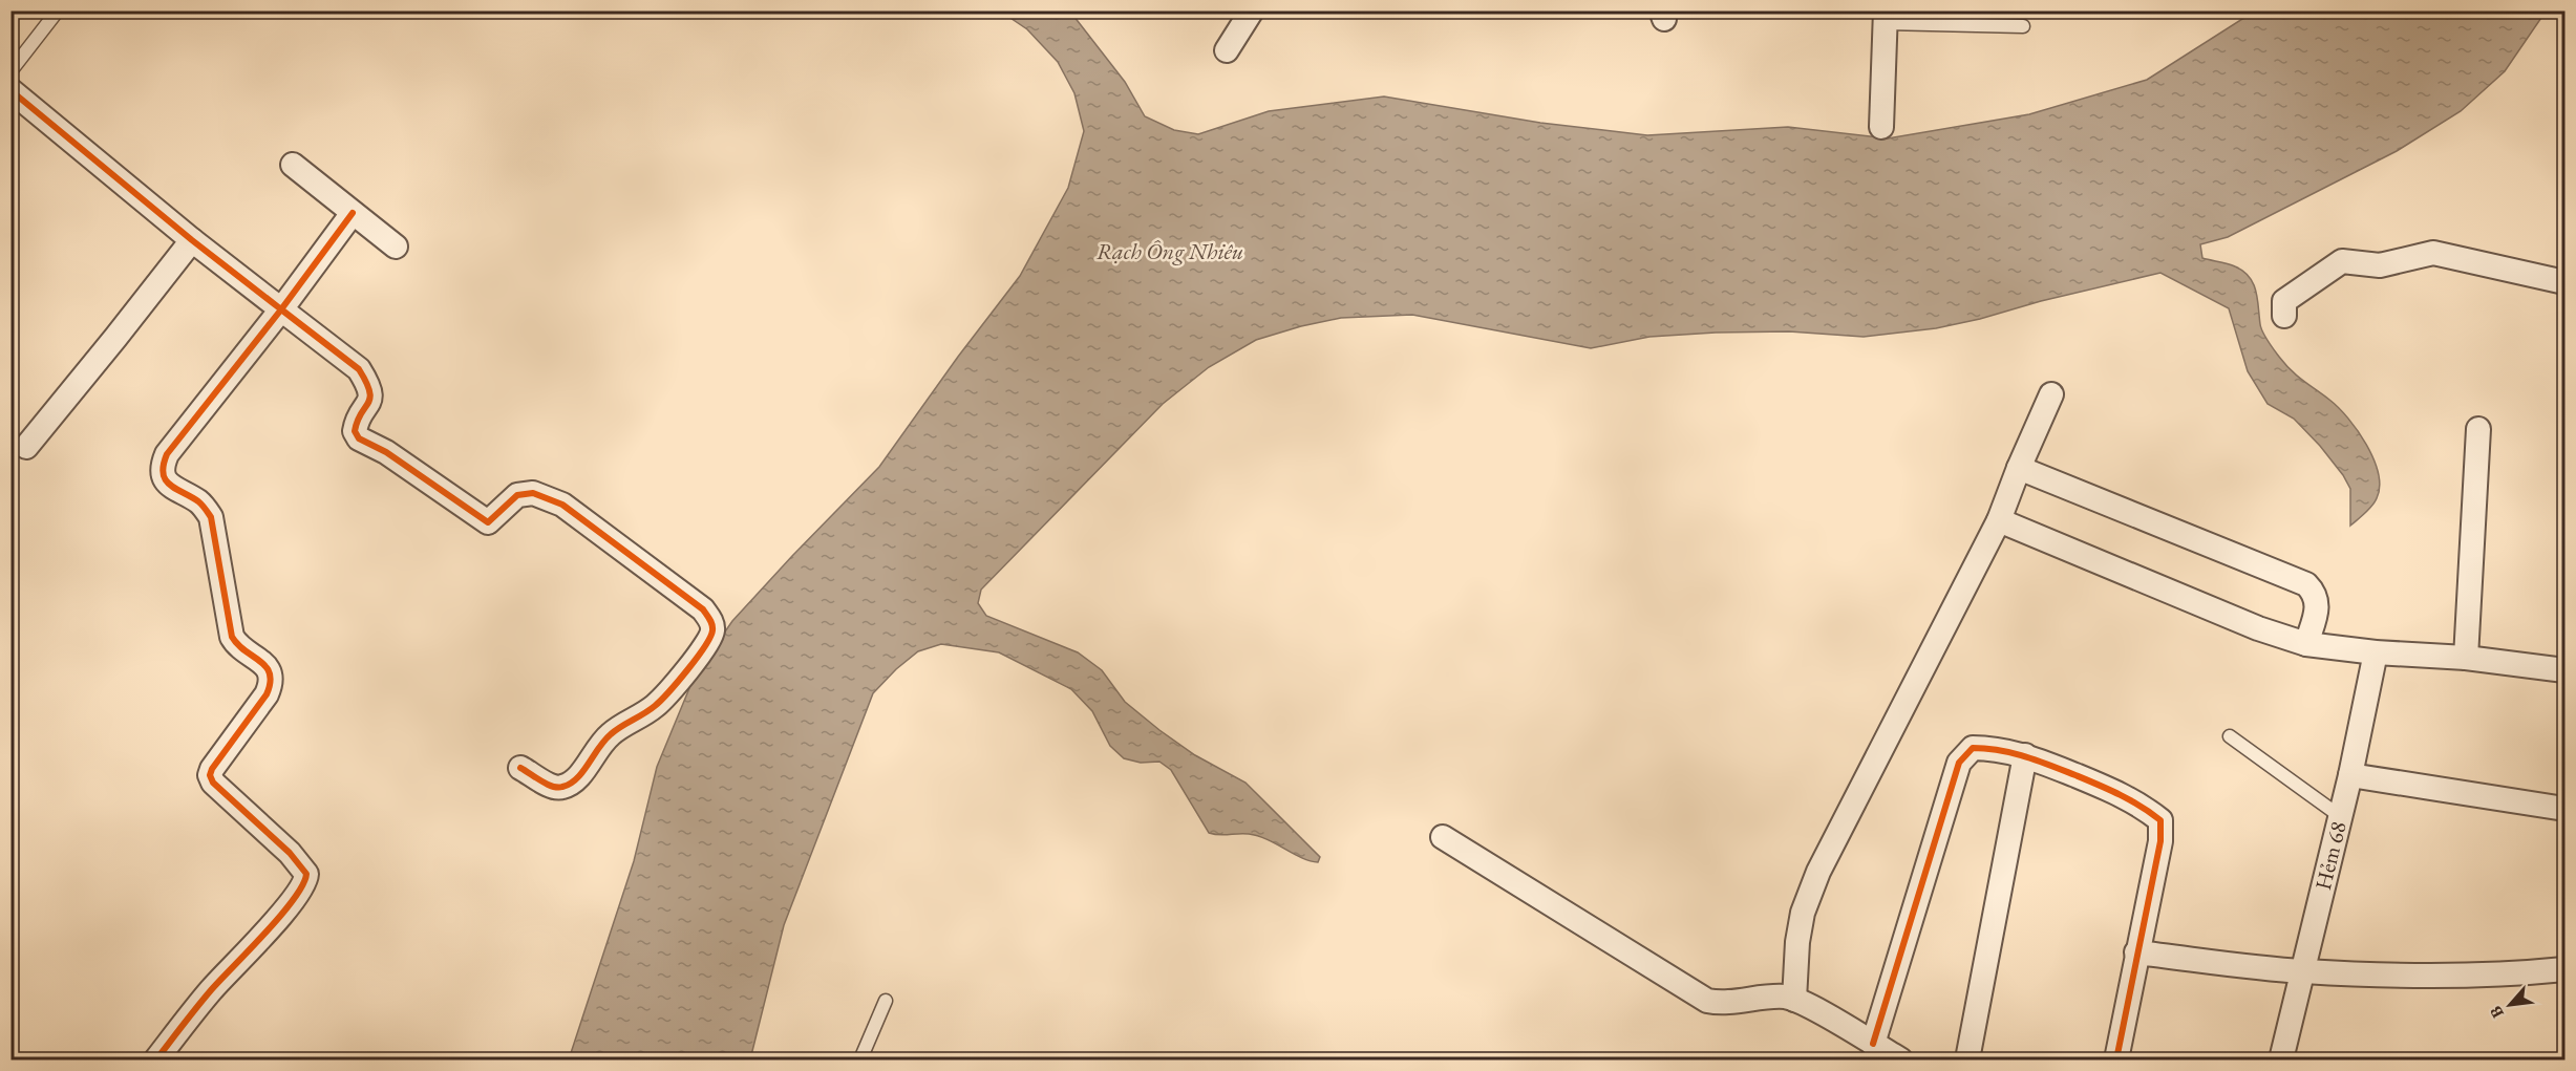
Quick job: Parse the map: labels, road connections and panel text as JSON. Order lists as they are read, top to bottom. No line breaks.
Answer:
{"streets":{"street":["Hẻm 68"]},"water":["Rạch Ông Nhiêu"],"north":"bottom left"}
